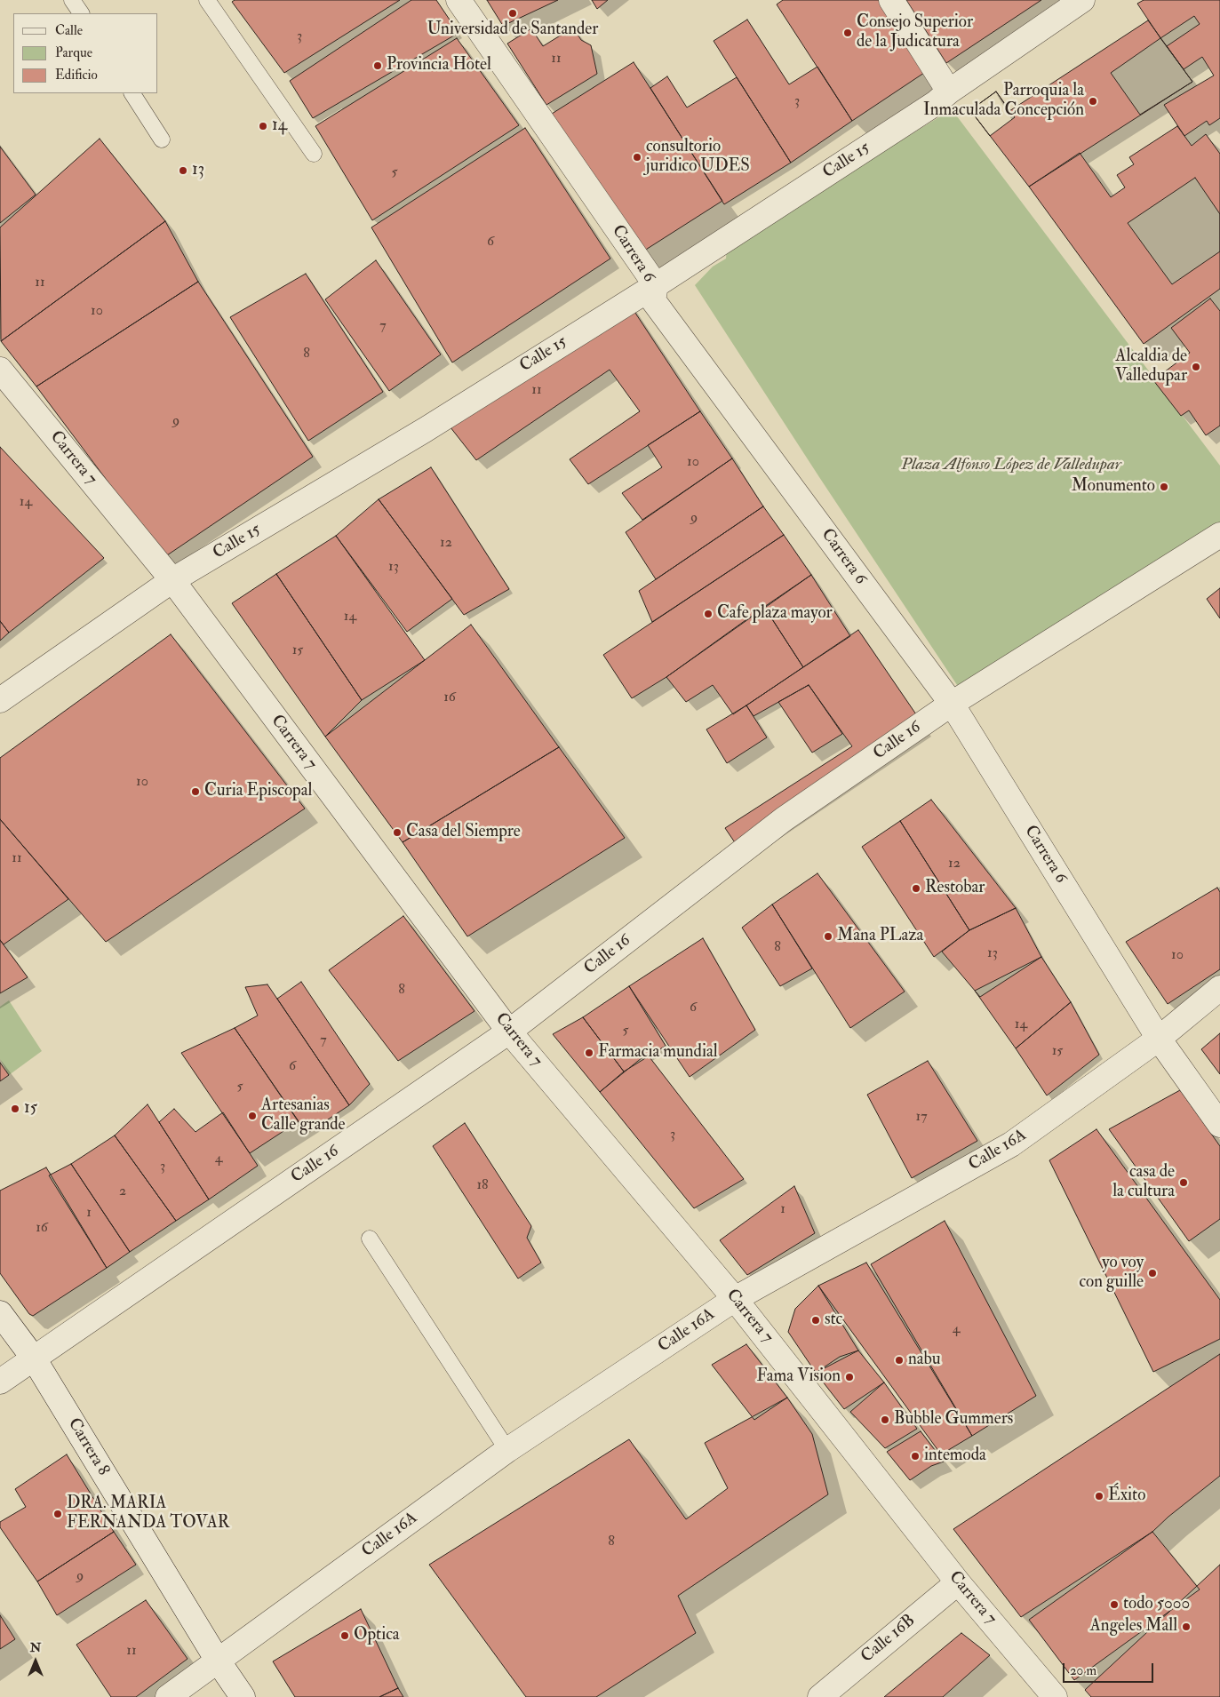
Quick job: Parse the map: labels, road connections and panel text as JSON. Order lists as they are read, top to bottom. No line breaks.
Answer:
{"streets":{"street":["Calle 15","Carrera 6","Carrera 7","Calle 16","Calle 16A","Carrera 8","Calle 16B"]},"crossings":[["Calle 15","Carrera 6"],["Calle 15","Carrera 7"],["Carrera 6","Calle 16"],["Carrera 6","Calle 16A"],["Carrera 7","Calle 16"],["Carrera 7","Calle 16A"],["Carrera 7","Calle 16B"],["Calle 16","Carrera 8"],["Calle 16A","Carrera 8"]],"parks":["Plaza Alfonso López de Valledupar"],"places":["Universidad de Santander","Consejo Superior de la Judicatura","Provincia Hotel","Parroquia la Inmaculada Concepción","14","consultorio juridico UDES","13","Alcaldia de Valledupar","Monumento","Cafe plaza mayor","Curia Episcopal","Casa del Siempre","Restobar","Mana PLaza","Farmacia mundial","15","Artesanias Calle grande","casa de la cultura","yo voy con guille","stc","nabu","Fama Vision","Bubble Gummers","intemoda","Éxito","DRA. MARIA FERNANDA TOVAR","todo 5000","Angeles Mall","Optica"],"house_numbers":["3","11","3","5","6","11","10","7","8","11","9","10","14","9","12","13","14","15","16","10","11","12","8","13","10","8","6","14","5","7","15","6","5","17","3","4","3","18","2","1","1","16","4","8","9","11"],"legend":["Calle","Parque","Edificio"],"scale_bar":"20 m","north":"top"}
